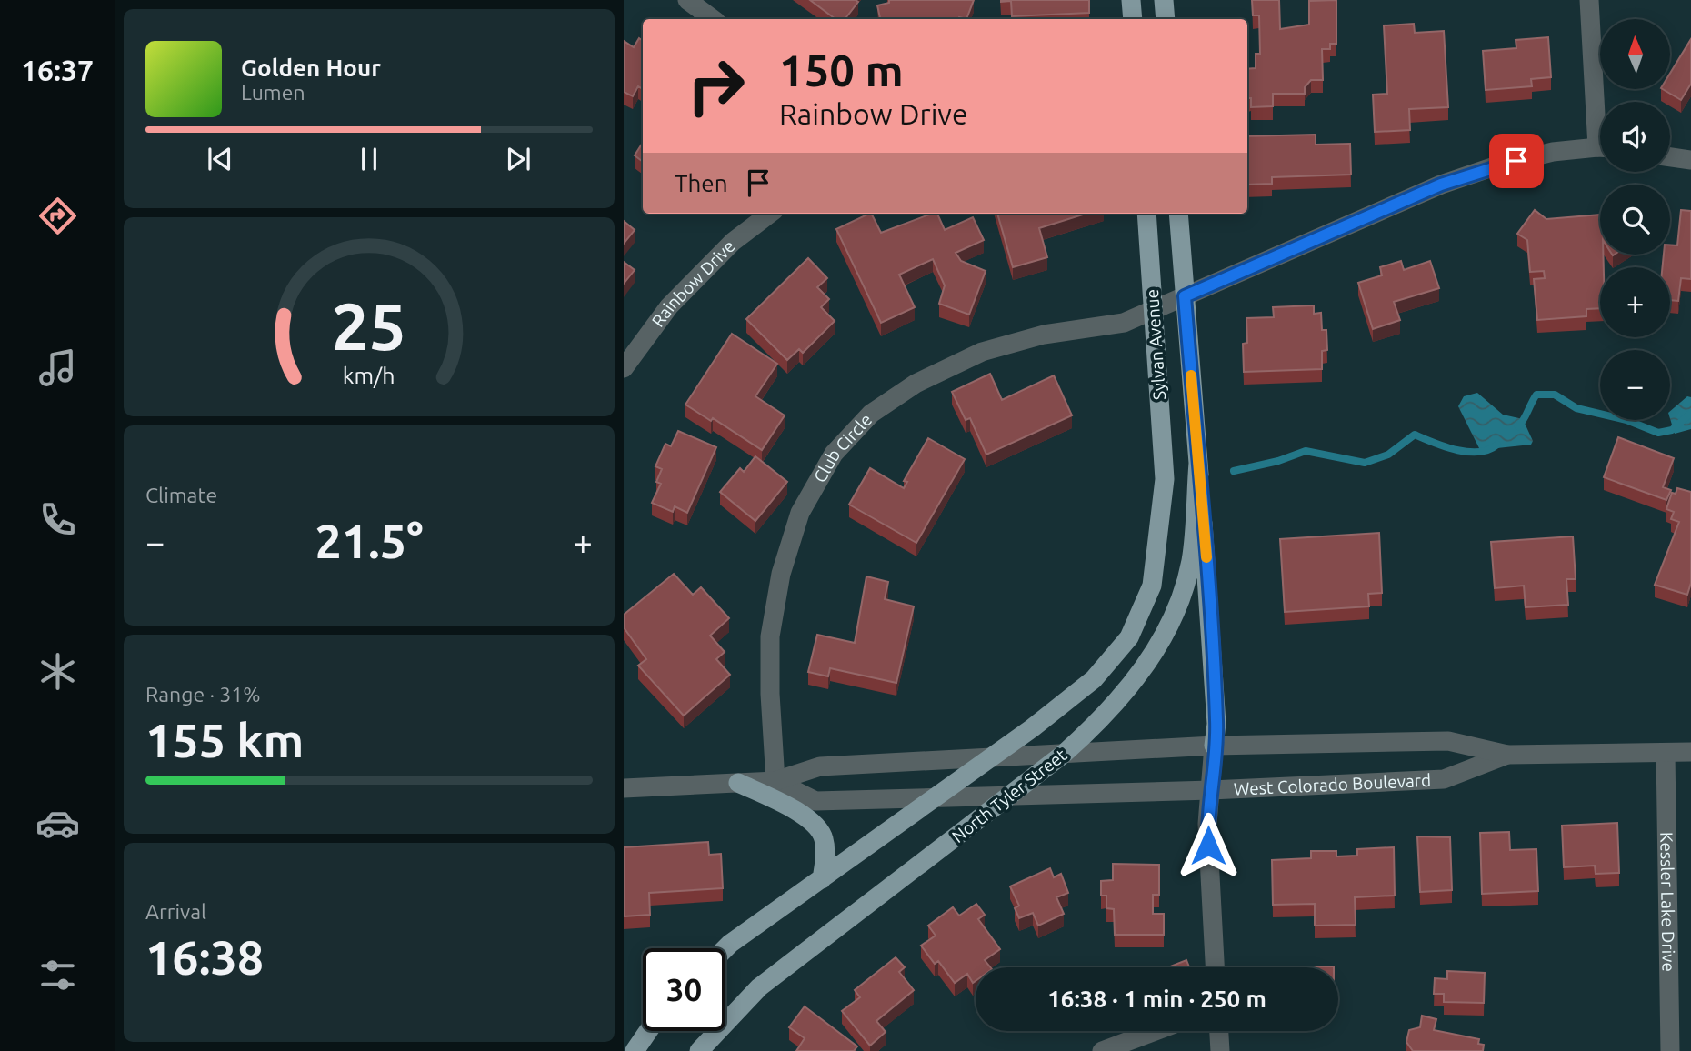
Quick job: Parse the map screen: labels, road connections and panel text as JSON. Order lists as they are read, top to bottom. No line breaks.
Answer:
{"streets":{"main road":["Sylvan Avenue","North Tyler Street"],"street":["Rainbow Drive","Club Circle","West Colorado Boulevard","Kessler Lake Drive"]},"crossings":[["Sylvan Avenue","Club Circle"],["Sylvan Avenue","West Colorado Boulevard"],["Sylvan Avenue","North Tyler Street"],["Club Circle","West Colorado Boulevard"],["West Colorado Boulevard","North Tyler Street"],["West Colorado Boulevard","Kessler Lake Drive"]],"north":"top","page":{"tabs":"16:37","map_buttons":["+","−"],"turn":["150 m","Rainbow Drive"],"song":["Golden Hour","Lumen"],"then":"Then","tile":["Climate",["Range · 31%","155 km"],["Arrival","16:38"]],"heat":["−","21.5°","+"],"limit":"30","trip":"16:38 · 1 min · 250 m","gauge":["25","km/h"]}}
